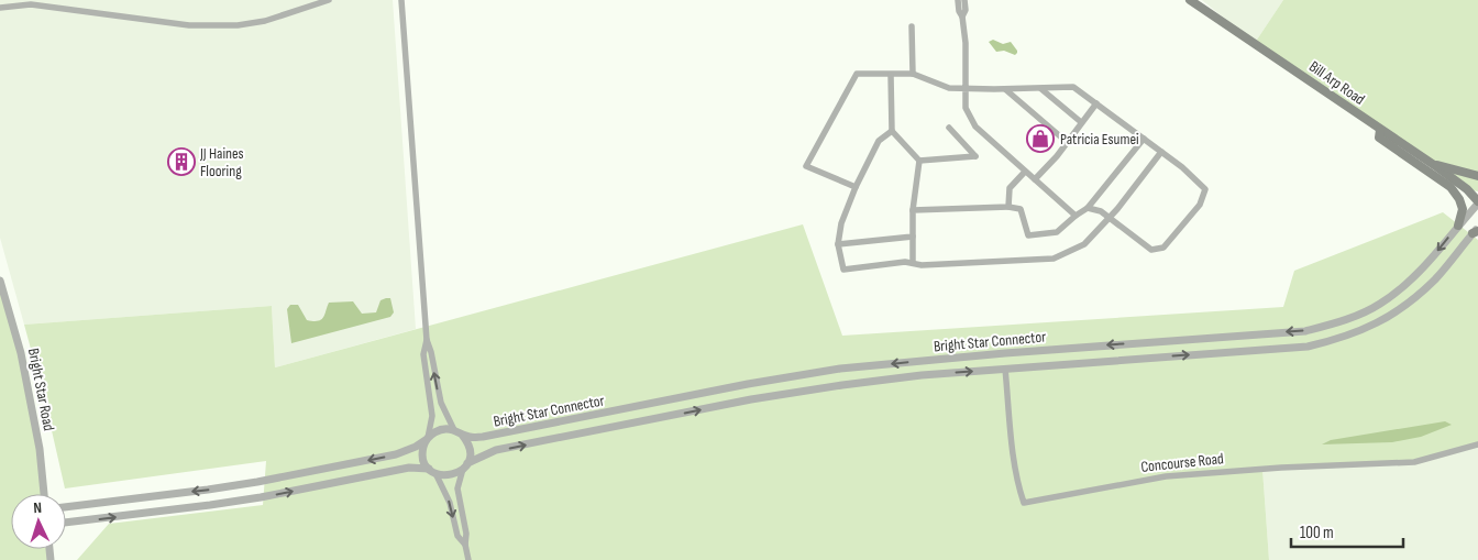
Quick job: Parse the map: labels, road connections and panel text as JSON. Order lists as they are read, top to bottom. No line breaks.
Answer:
{"streets":{"main road":["Bill Arp Road"],"street":["Bright Star Connector","Bright Star Road","Concourse Road"]},"crossings":[["Bill Arp Road","Bright Star Connector"],["Bright Star Connector","Concourse Road"]],"places":{"shop":["Patricia Esumei"],"building":["JJ Haines Flooring"]},"scale_bar":"100 m","north":"top"}
